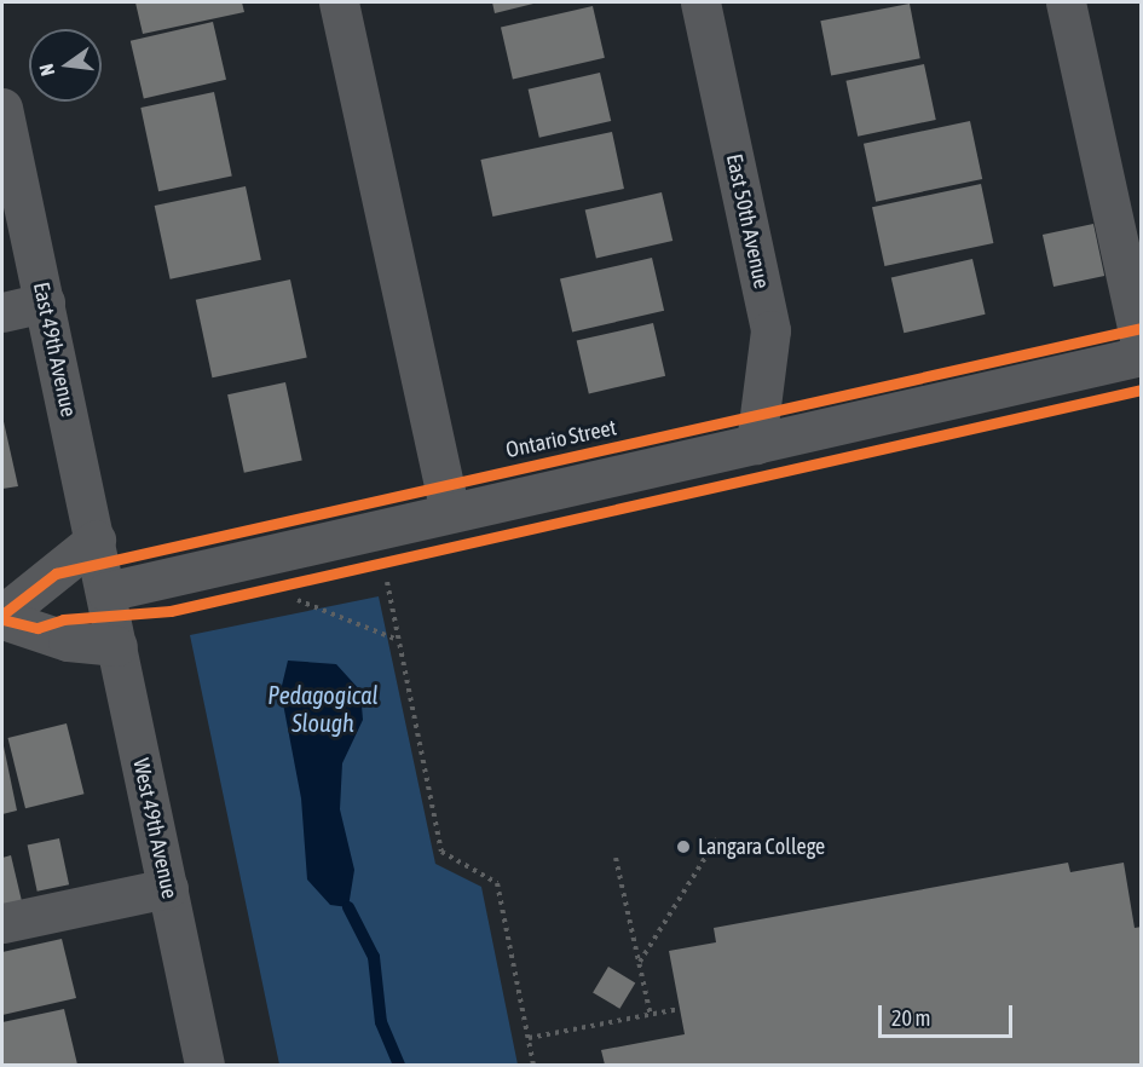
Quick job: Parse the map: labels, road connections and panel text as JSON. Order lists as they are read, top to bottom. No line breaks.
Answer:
{"streets":{"street":["East 50th Avenue","East 49th Avenue","West 49th Avenue"],"cycle path":["Ontario Street"]},"crossings":[["East 49th Avenue","West 49th Avenue"]],"water":["Pedagogical Slough"],"places":["Langara College"],"scale_bar":"20 m","north":"left"}
